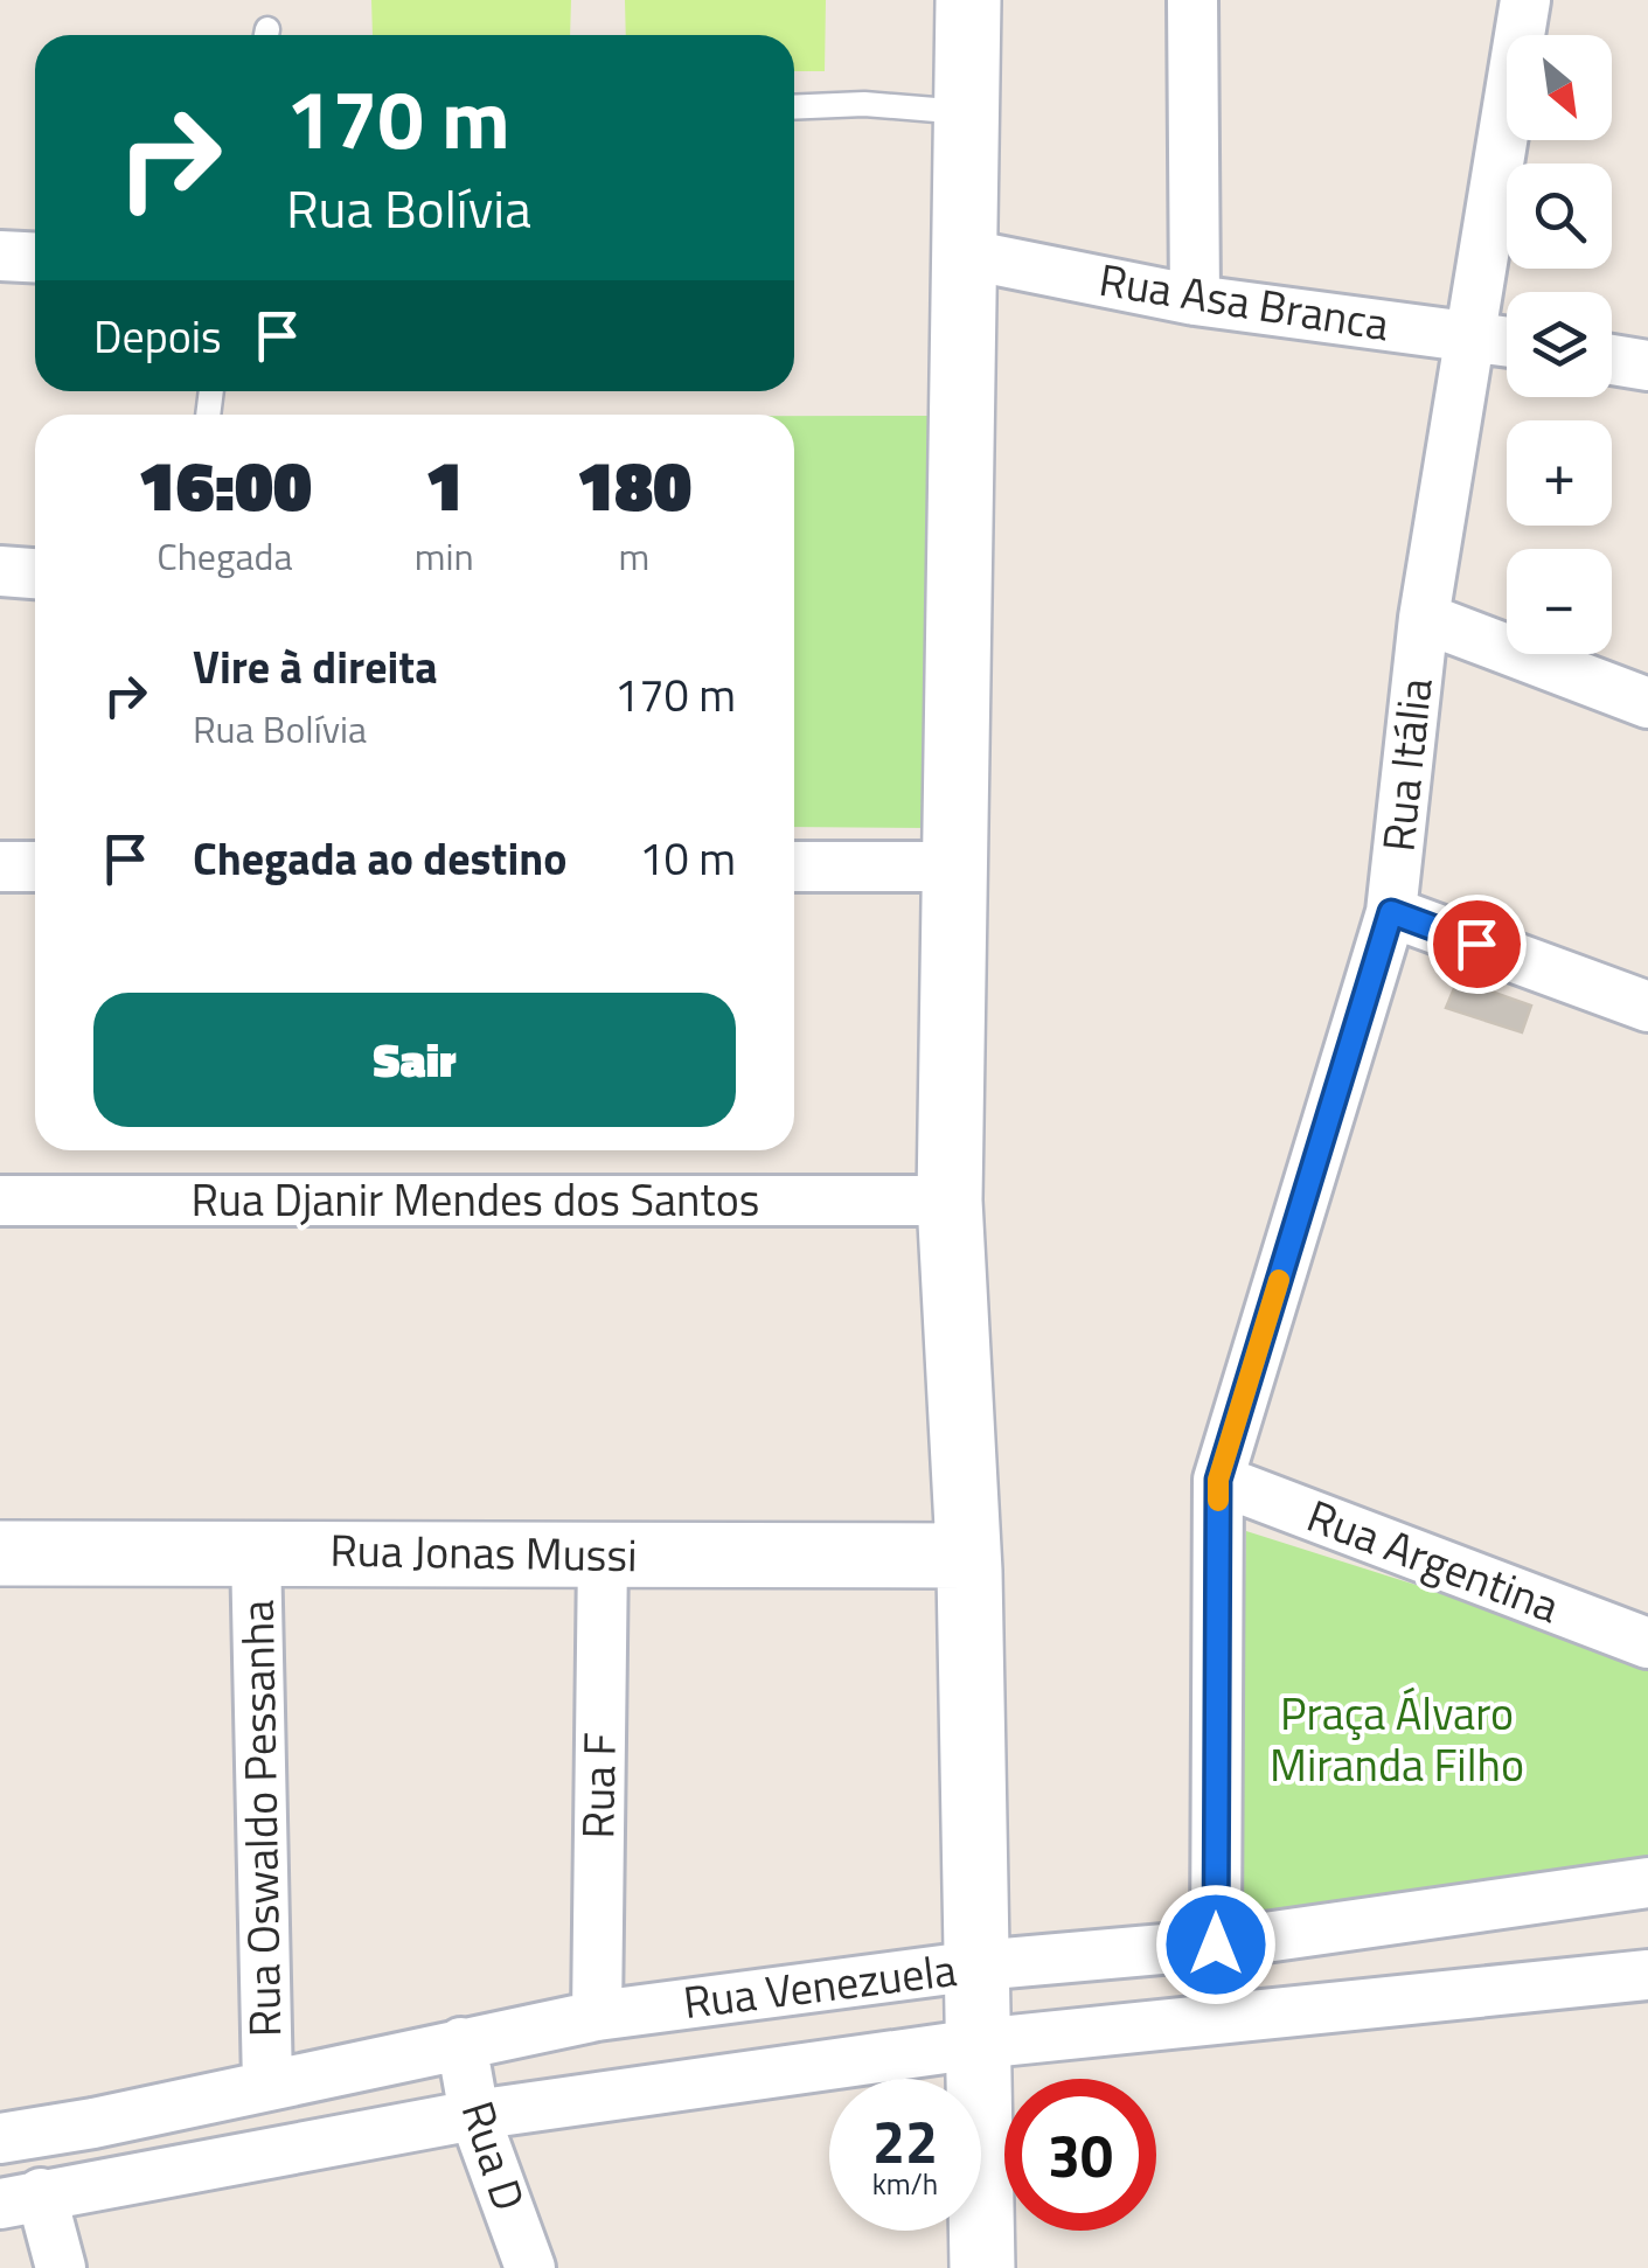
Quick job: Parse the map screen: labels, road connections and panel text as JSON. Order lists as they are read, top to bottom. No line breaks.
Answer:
{"streets":{"street":["Rua Asa Branca","Rua Itália","Rua Djanir Mendes dos Santos","Rua Jonas Mussi","Rua Argentina","Rua F","Rua Oswaldo Pessanha","Rua Venezuela","Rua D"]},"crossings":[["Rua Asa Branca","Rua Itália"],["Rua Itália","Rua Argentina"],["Rua Itália","Rua Venezuela"],["Rua Jonas Mussi","Rua F"],["Rua Jonas Mussi","Rua Oswaldo Pessanha"],["Rua F","Rua Venezuela"],["Rua Oswaldo Pessanha","Rua Venezuela"],["Rua Venezuela","Rua D"]],"parks":["Praça Álvaro Miranda Filho"],"north":"bottom right","page":{"map_buttons":["+","−"],"turn":["170 m","Rua Bolívia"],"then":"Depois","eta":["16:00","Chegada","1","min","180","m"],"list":[{"name":"Vire à direita","note":"Rua Bolívia","value":"170 m"},{"name":"Chegada ao destino","value":"10 m"}],"buttons":"Sair","speed":"22 km/h","limit":"30"}}
